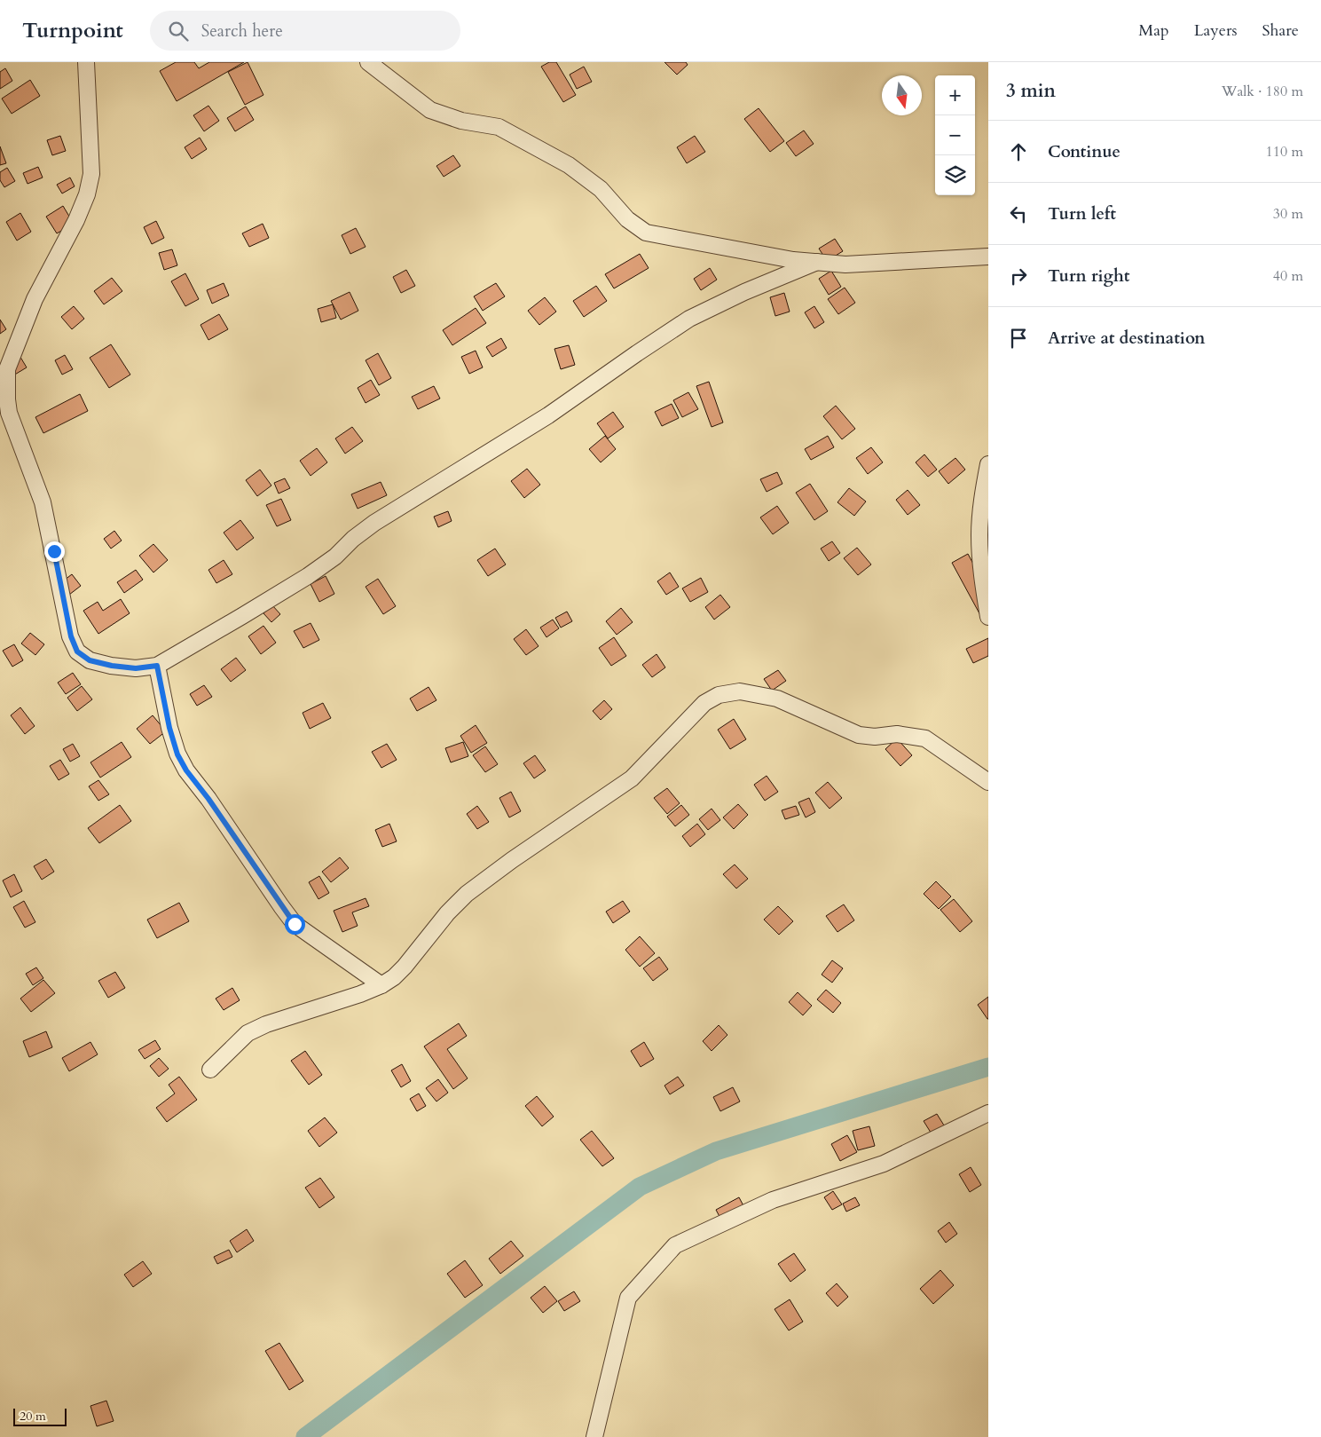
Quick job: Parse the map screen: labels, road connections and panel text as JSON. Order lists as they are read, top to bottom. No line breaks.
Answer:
{"scale_bar":"20 m","north":"bottom","page":{"header":"Turnpoint","search":"Search here","nav":["Map","Layers","Share"],"heading":["3 min","Walk · 180 m"],"map_buttons":["+","−"],"list":[["Continue","110 m"],["Turn left","30 m"],["Turn right","40 m"],"Arrive at destination"],"scale":"20 m"}}
